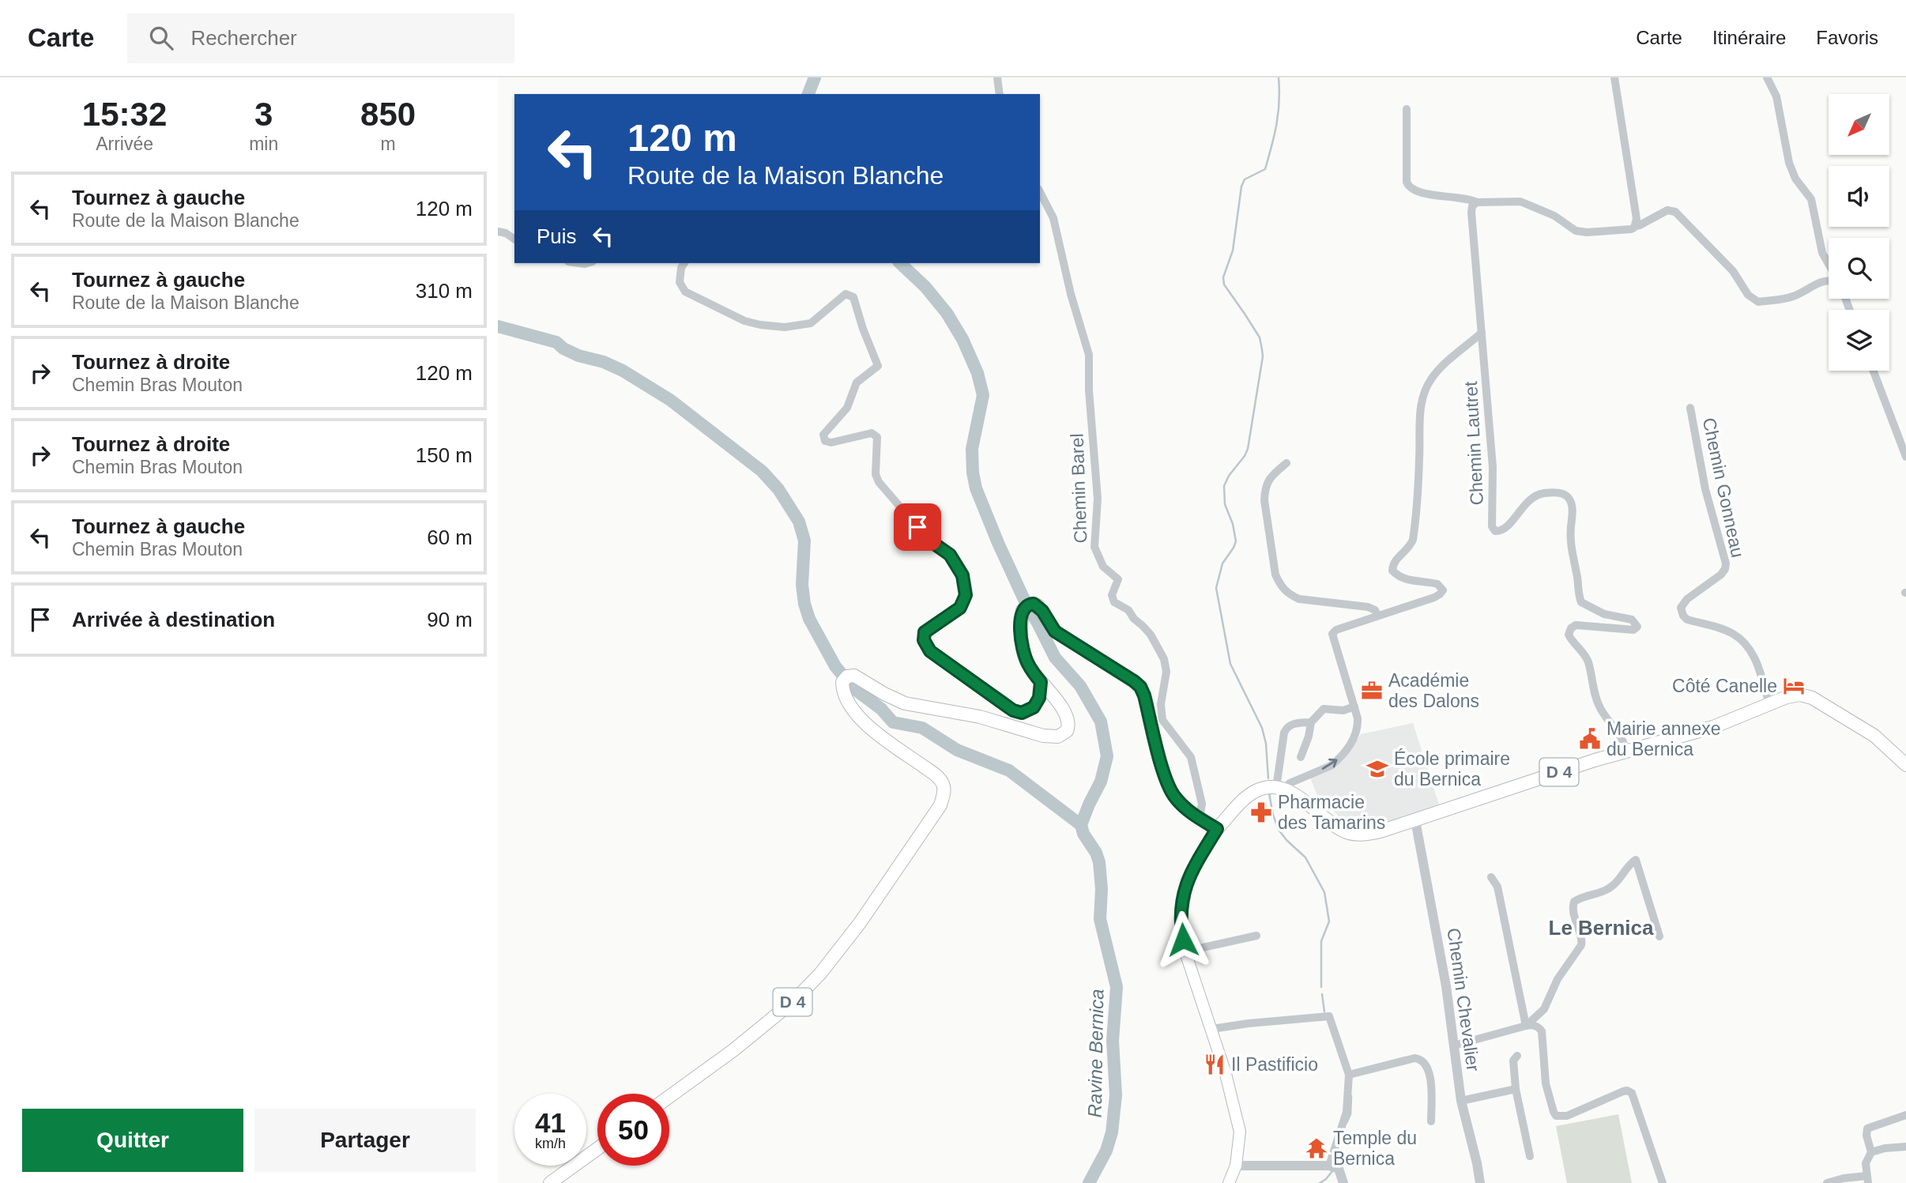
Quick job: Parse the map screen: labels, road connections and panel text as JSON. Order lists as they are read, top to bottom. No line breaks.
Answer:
{"streets":{"main road":["D 4"],"street":["Chemin Lautret","Chemin Gonneau","Chemin Barel","Chemin Chevalier"]},"crossings":[["Chemin Lautret","D 4"],["Chemin Gonneau","D 4"],["Chemin Barel","D 4"],["D 4","Chemin Chevalier"]],"districts":["Le Bernica"],"water":["Ravine Bernica"],"places":{"hotel":["Côté Canelle"],"office":["Académie des Dalons"],"public building":["Mairie annexe du Bernica"],"school or university":["École primaire du Bernica"],"pharmacy":["Pharmacie des Tamarins"],"restaurant":["Il Pastificio"],"temple":["Temple du Bernica"]},"north":"bottom left","page":{"header":"Carte","search":"Rechercher","nav":["Carte","Itinéraire","Favoris"],"eta":["15:32","Arrivée","3","min","850","m"],"turn":["120 m","Route de la Maison Blanche"],"list":[{"name":"Tournez à gauche","note":"Route de la Maison Blanche","value":"120 m"},{"name":"Tournez à gauche","note":"Route de la Maison Blanche","value":"310 m"},{"name":"Tournez à droite","note":"Chemin Bras Mouton","value":"120 m"},{"name":"Tournez à droite","note":"Chemin Bras Mouton","value":"150 m"},{"name":"Tournez à gauche","note":"Chemin Bras Mouton","value":"60 m"},{"name":"Arrivée à destination","value":"90 m"}],"then":"Puis","speed":"41 km/h","limit":"50","buttons":["Quitter","Partager"]}}
